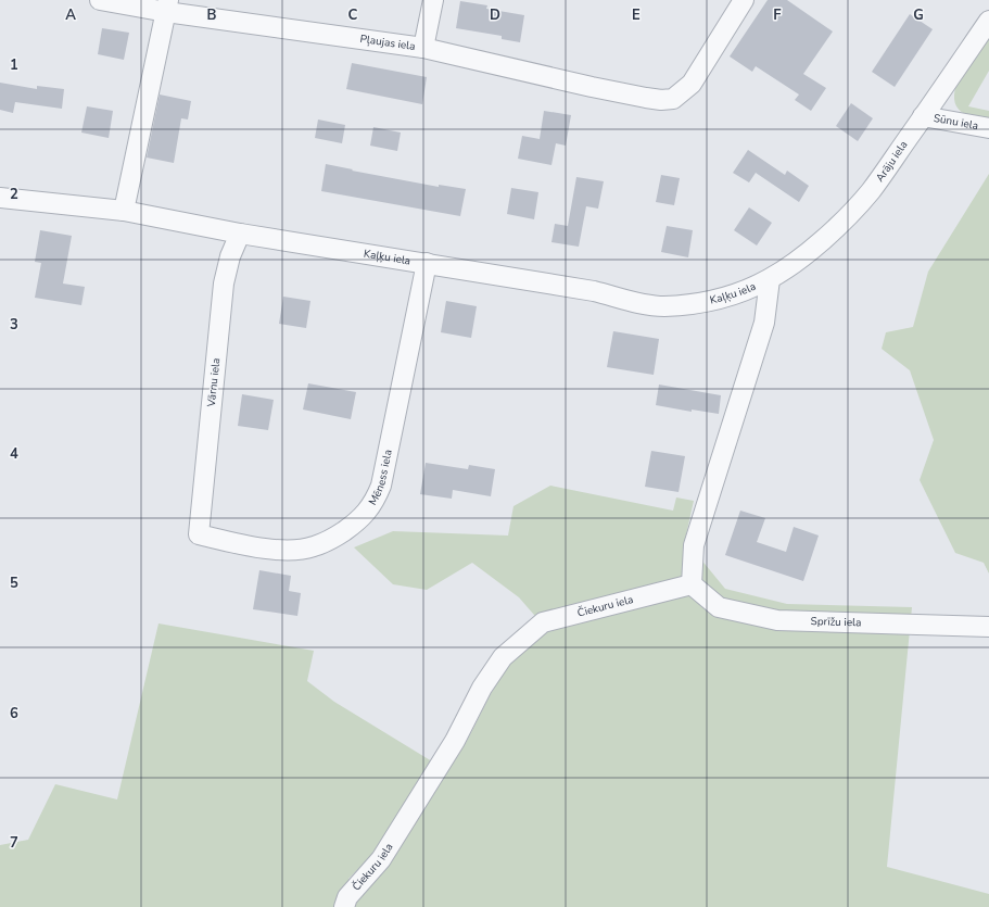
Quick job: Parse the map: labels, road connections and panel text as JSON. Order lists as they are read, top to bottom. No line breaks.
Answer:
{"streets":{"street":["Pļaujas iela","Sūnu iela","Arāju iela","Kaļķu iela","Vārnu iela","Mēness iela","Čiekuru iela","Sprīžu iela"]},"crossings":[["Sūnu iela","Arāju iela"],["Arāju iela","Kaļķu iela"],["Kaļķu iela","Vārnu iela"],["Kaļķu iela","Mēness iela"],["Vārnu iela","Mēness iela"],["Čiekuru iela","Sprīžu iela"]],"grid":{"columns":["A","B","C","D","E","F","G"],"rows":["1","2","3","4","5","6","7"]}}
